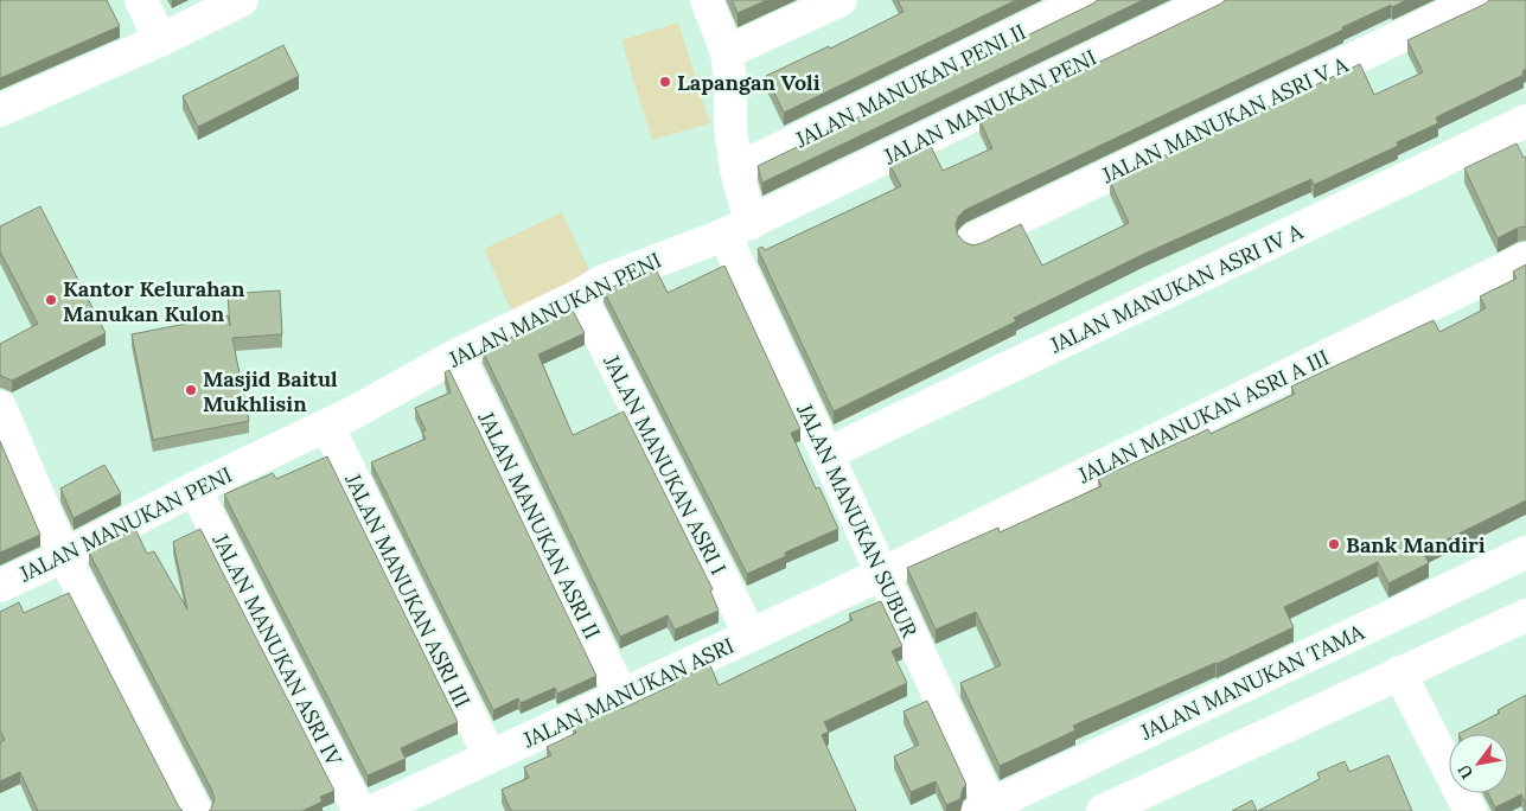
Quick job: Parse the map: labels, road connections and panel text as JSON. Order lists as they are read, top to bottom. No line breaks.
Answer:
{"streets":{"street":["JALAN MANUKAN PENI II","JALAN MANUKAN PENI","JALAN MANUKAN ASRI V A","JALAN MANUKAN ASRI IV A","JALAN MANUKAN ASRI A III","JALAN MANUKAN ASRI I","JALAN MANUKAN SUBUR","JALAN MANUKAN ASRI II","JALAN MANUKAN ASRI III","JALAN MANUKAN ASRI IV","JALAN MANUKAN TAMA","JALAN MANUKAN ASRI"]},"crossings":[["JALAN MANUKAN PENI II","JALAN MANUKAN SUBUR"],["JALAN MANUKAN PENI","JALAN MANUKAN ASRI I"],["JALAN MANUKAN PENI","JALAN MANUKAN SUBUR"],["JALAN MANUKAN PENI","JALAN MANUKAN ASRI II"],["JALAN MANUKAN PENI","JALAN MANUKAN ASRI III"],["JALAN MANUKAN PENI","JALAN MANUKAN ASRI IV"],["JALAN MANUKAN ASRI IV A","JALAN MANUKAN SUBUR"],["JALAN MANUKAN ASRI A III","JALAN MANUKAN SUBUR"],["JALAN MANUKAN ASRI A III","JALAN MANUKAN ASRI"],["JALAN MANUKAN ASRI I","JALAN MANUKAN ASRI"],["JALAN MANUKAN SUBUR","JALAN MANUKAN TAMA"],["JALAN MANUKAN SUBUR","JALAN MANUKAN ASRI"],["JALAN MANUKAN ASRI II","JALAN MANUKAN ASRI"],["JALAN MANUKAN ASRI III","JALAN MANUKAN ASRI"]],"places":["Lapangan Voli","Kantor Kelurahan Manukan Kulon","Masjid Baitul Mukhlisin","Bank Mandiri"],"north":"bottom left"}
